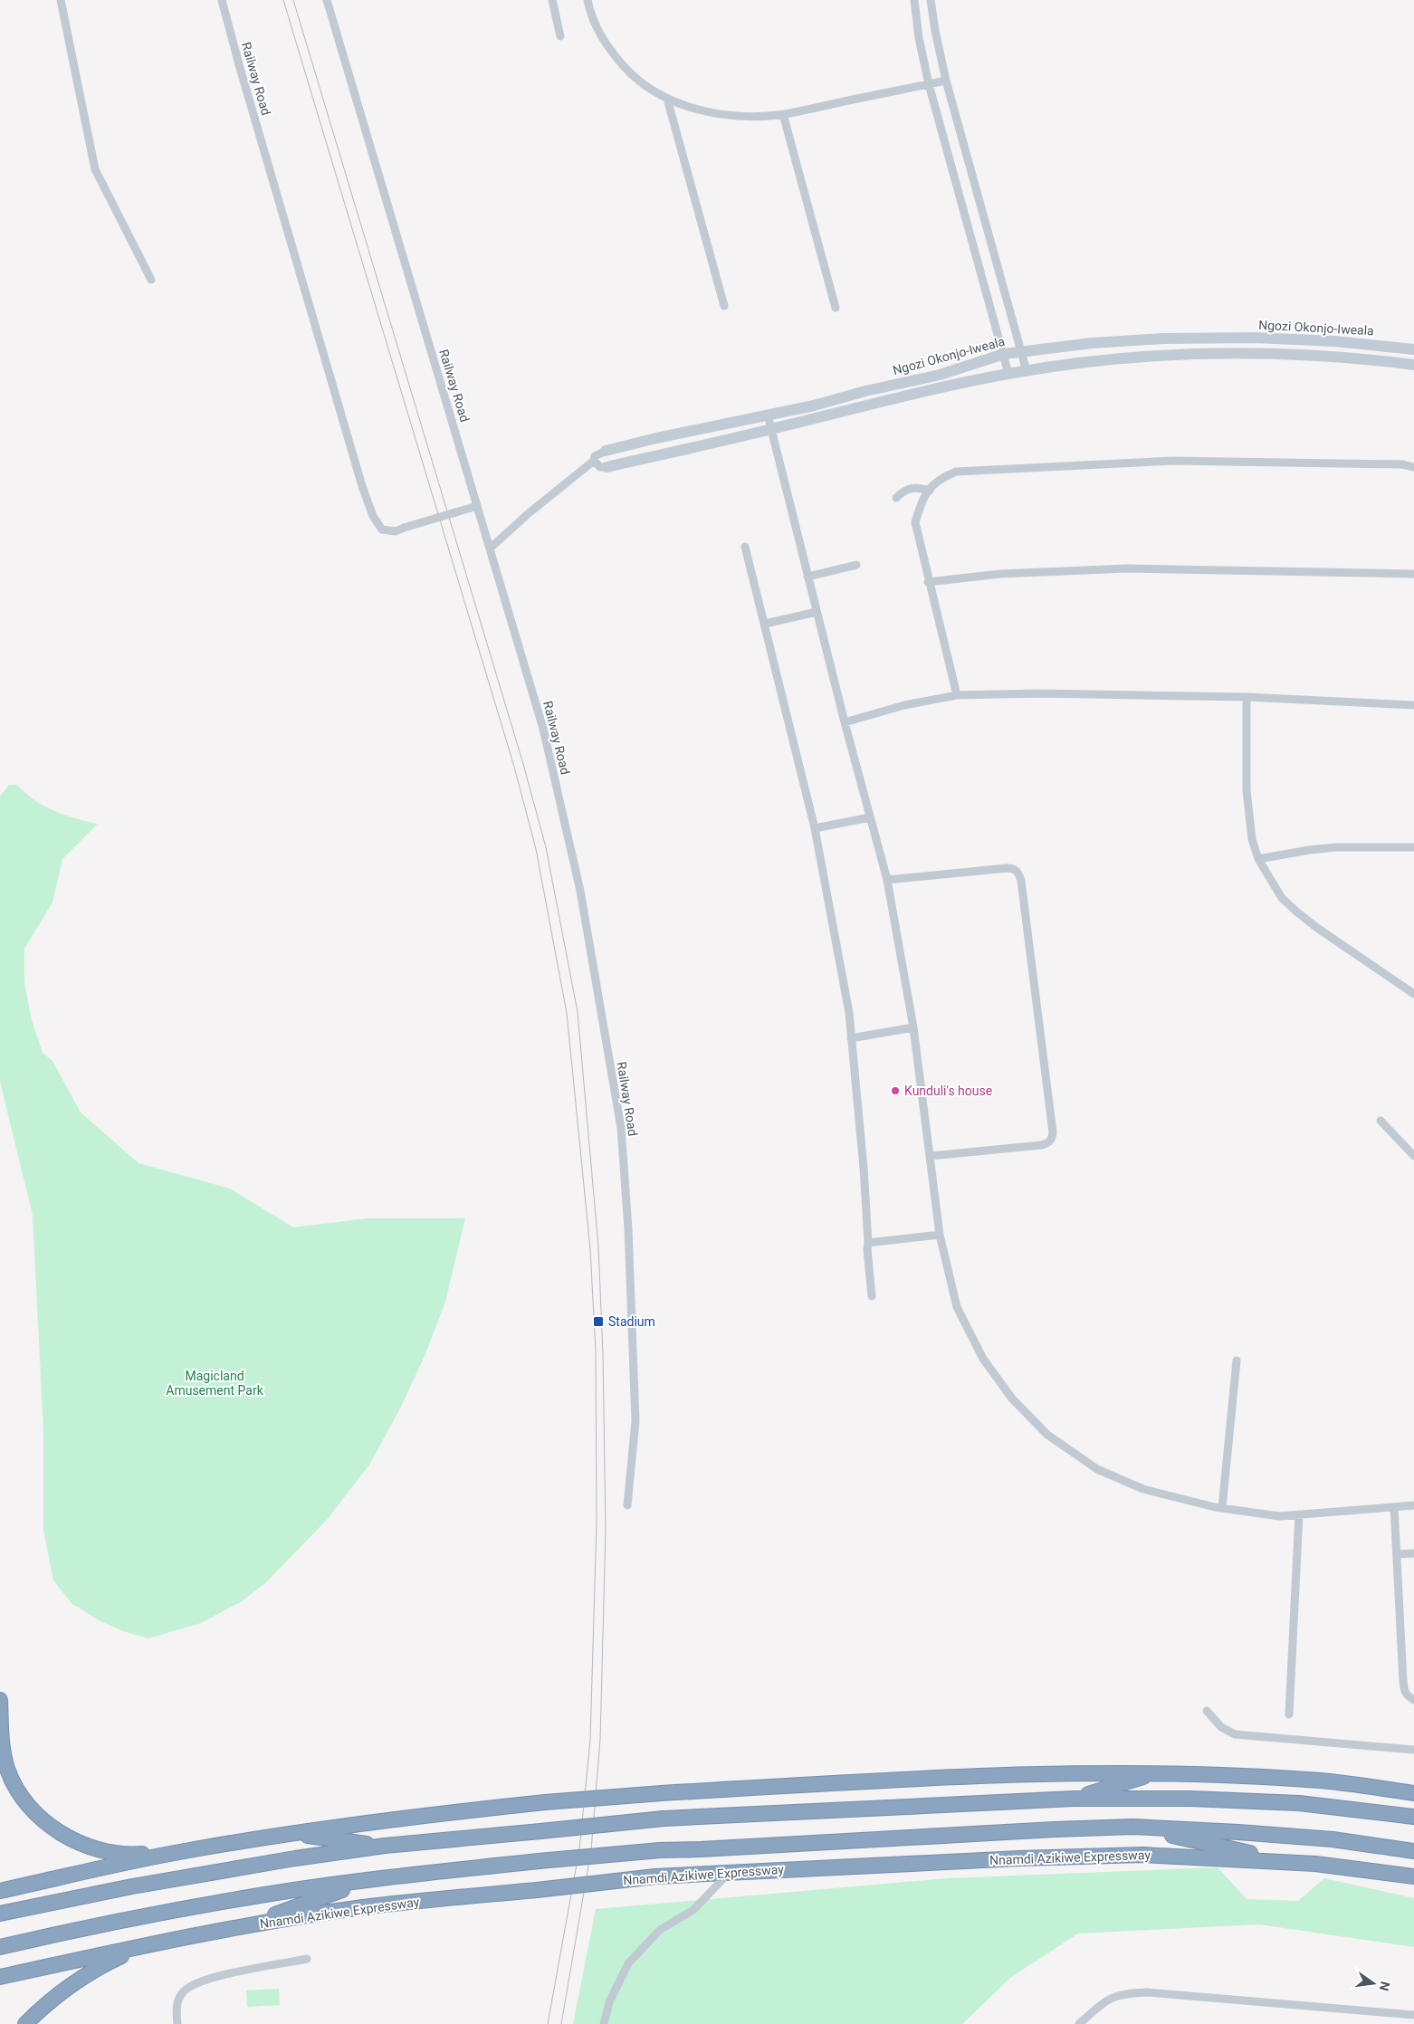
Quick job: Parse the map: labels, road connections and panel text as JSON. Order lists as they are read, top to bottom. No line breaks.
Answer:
{"streets":{"highway":["Nnamdi Azikiwe Expressway"],"street":["Railway Road","Ngozi Okonjo-Iweala"]},"parks":["Magicland Amusement Park"],"places":{"other":["Kunduli's house"],"transit":["Stadium"]},"north":"right"}
